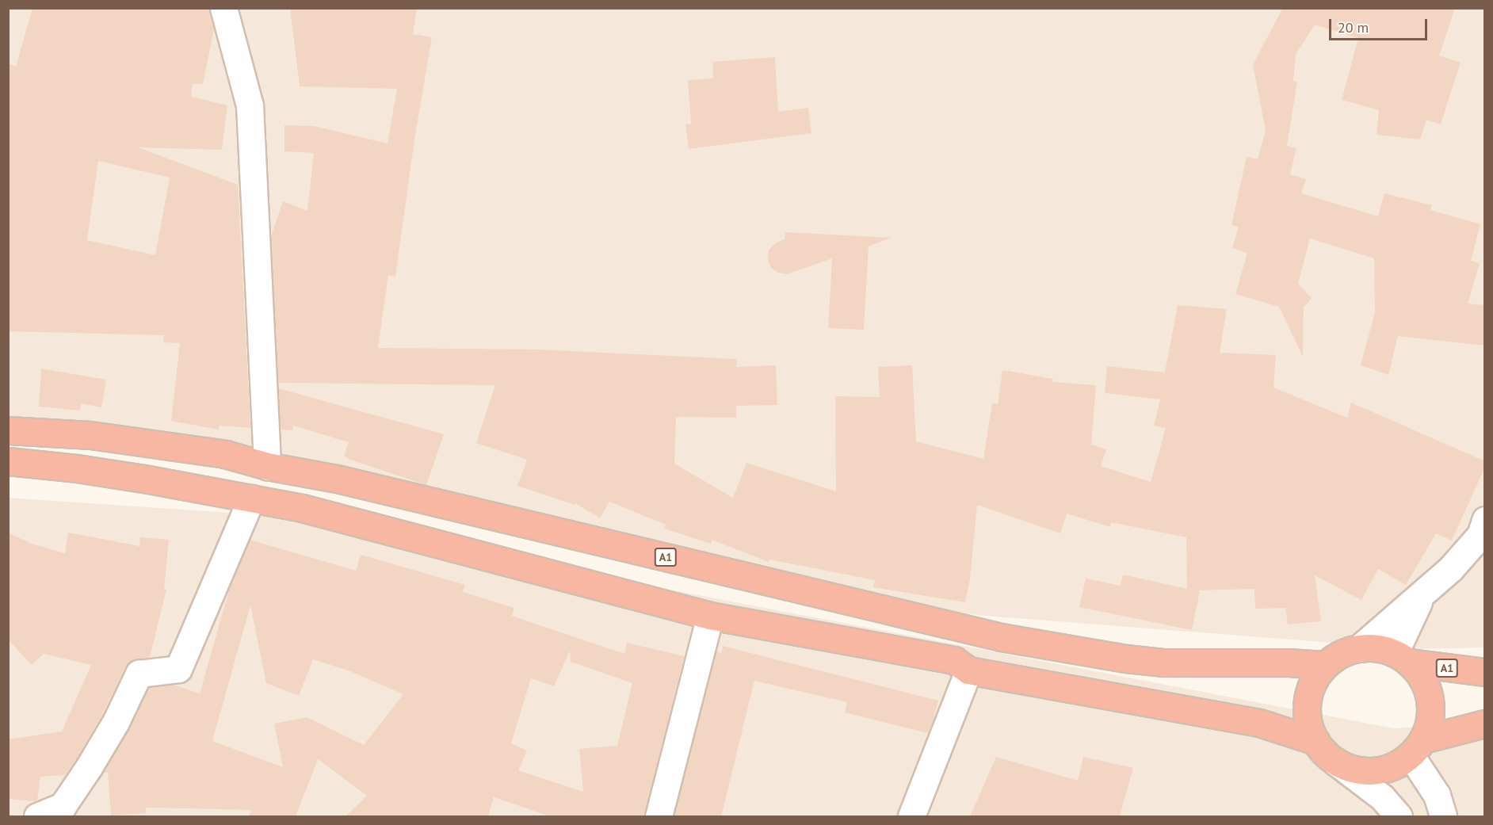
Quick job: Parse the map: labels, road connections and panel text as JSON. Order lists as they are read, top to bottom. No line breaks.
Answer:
{"streets":{"highway":["A1"]},"scale_bar":"20 m"}
